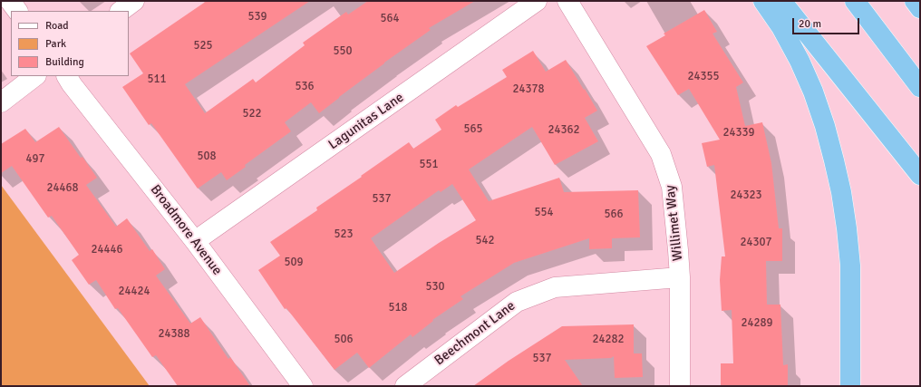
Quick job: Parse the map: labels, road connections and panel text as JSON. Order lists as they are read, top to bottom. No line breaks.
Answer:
{"streets":{"street":["Lagunitas Lane","Willimet Way","Broadmore Avenue","Beechmont Lane"]},"crossings":[["Lagunitas Lane","Broadmore Avenue"],["Willimet Way","Beechmont Lane"]],"house_numbers":["539","564","525","550","24355","511","536","24378","522","565","24362","24339","508","497","551","24468","24323","537","554","566","523","542","24307","24446","509","530","24424","518","24289","24388","506","24282","537"],"legend":["Road","Park","Building"],"scale_bar":"20 m"}
